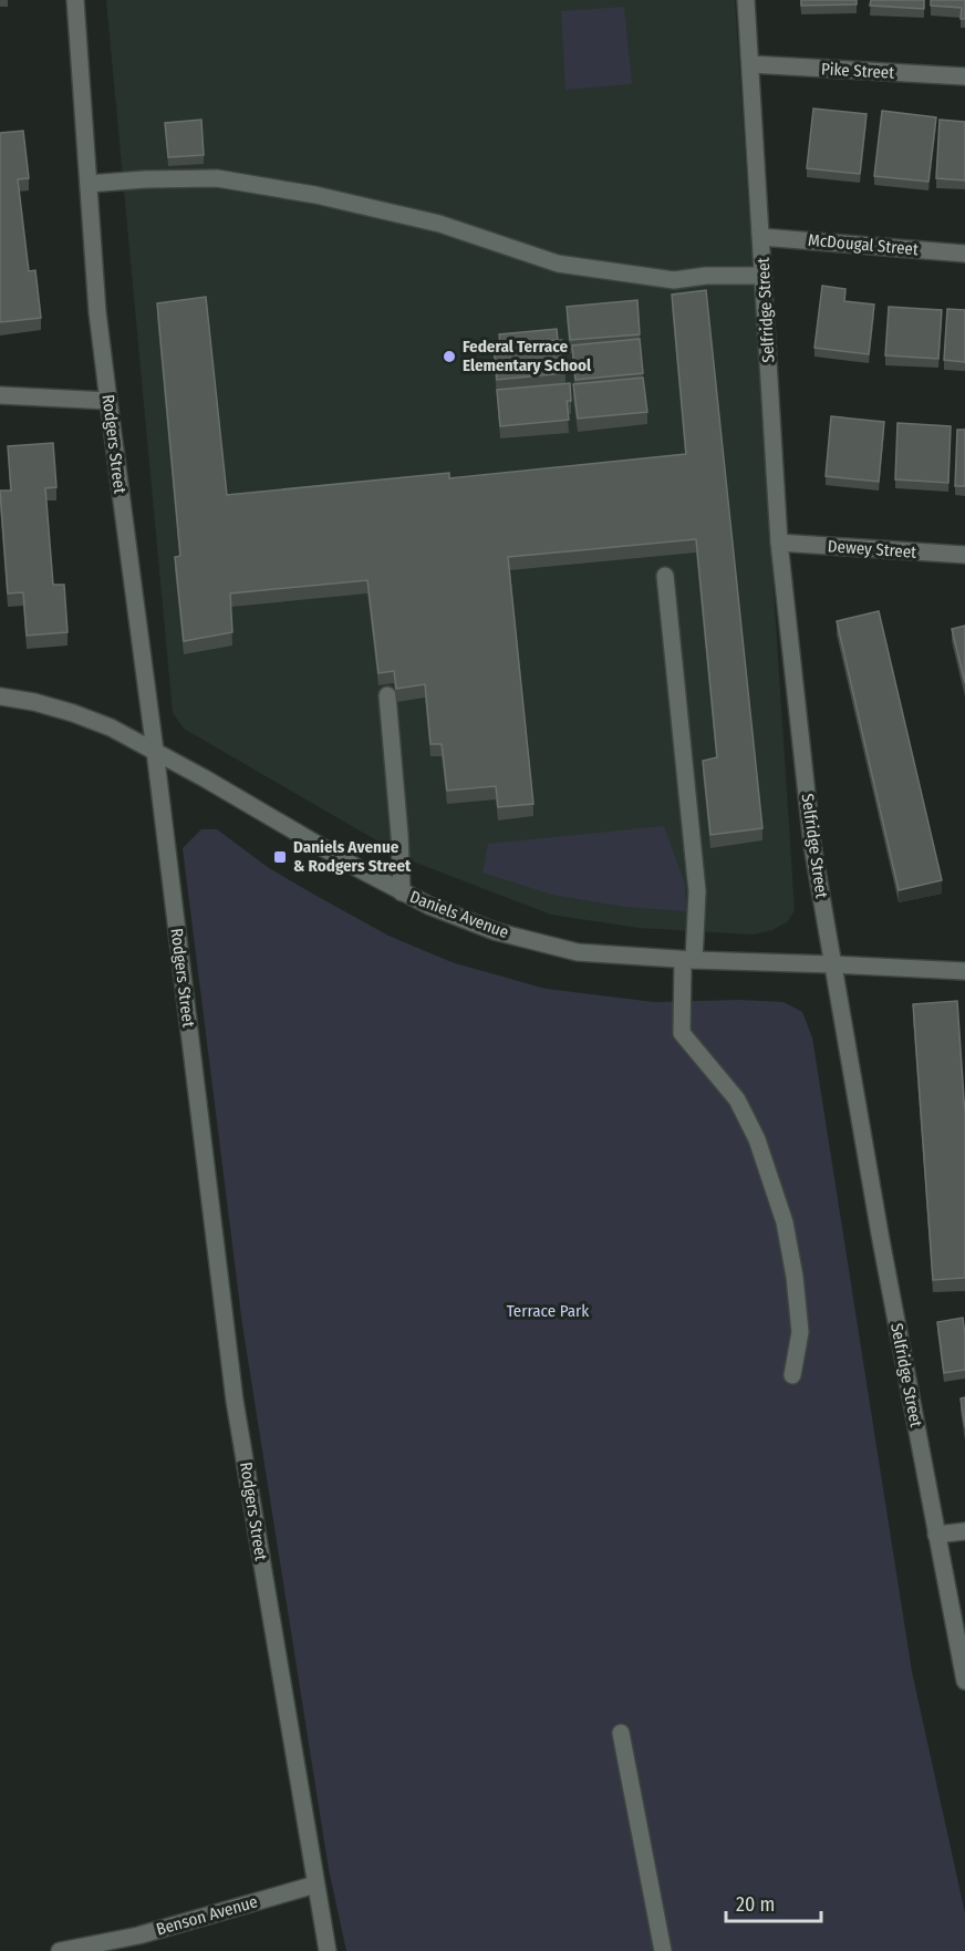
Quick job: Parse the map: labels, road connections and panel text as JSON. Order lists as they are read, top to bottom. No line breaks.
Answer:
{"streets":{"street":["Pike Street","McDougal Street","Selfridge Street","Rodgers Street","Dewey Street","Daniels Avenue","Benson Avenue"]},"crossings":[["Pike Street","Selfridge Street"],["McDougal Street","Selfridge Street"],["Selfridge Street","Dewey Street"],["Selfridge Street","Daniels Avenue"],["Rodgers Street","Daniels Avenue"],["Rodgers Street","Benson Avenue"]],"parks":["Terrace Park"],"places":{"other":["Federal Terrace Elementary School"],"transit":["Daniels Avenue & Rodgers Street"]},"scale_bar":"20 m"}
